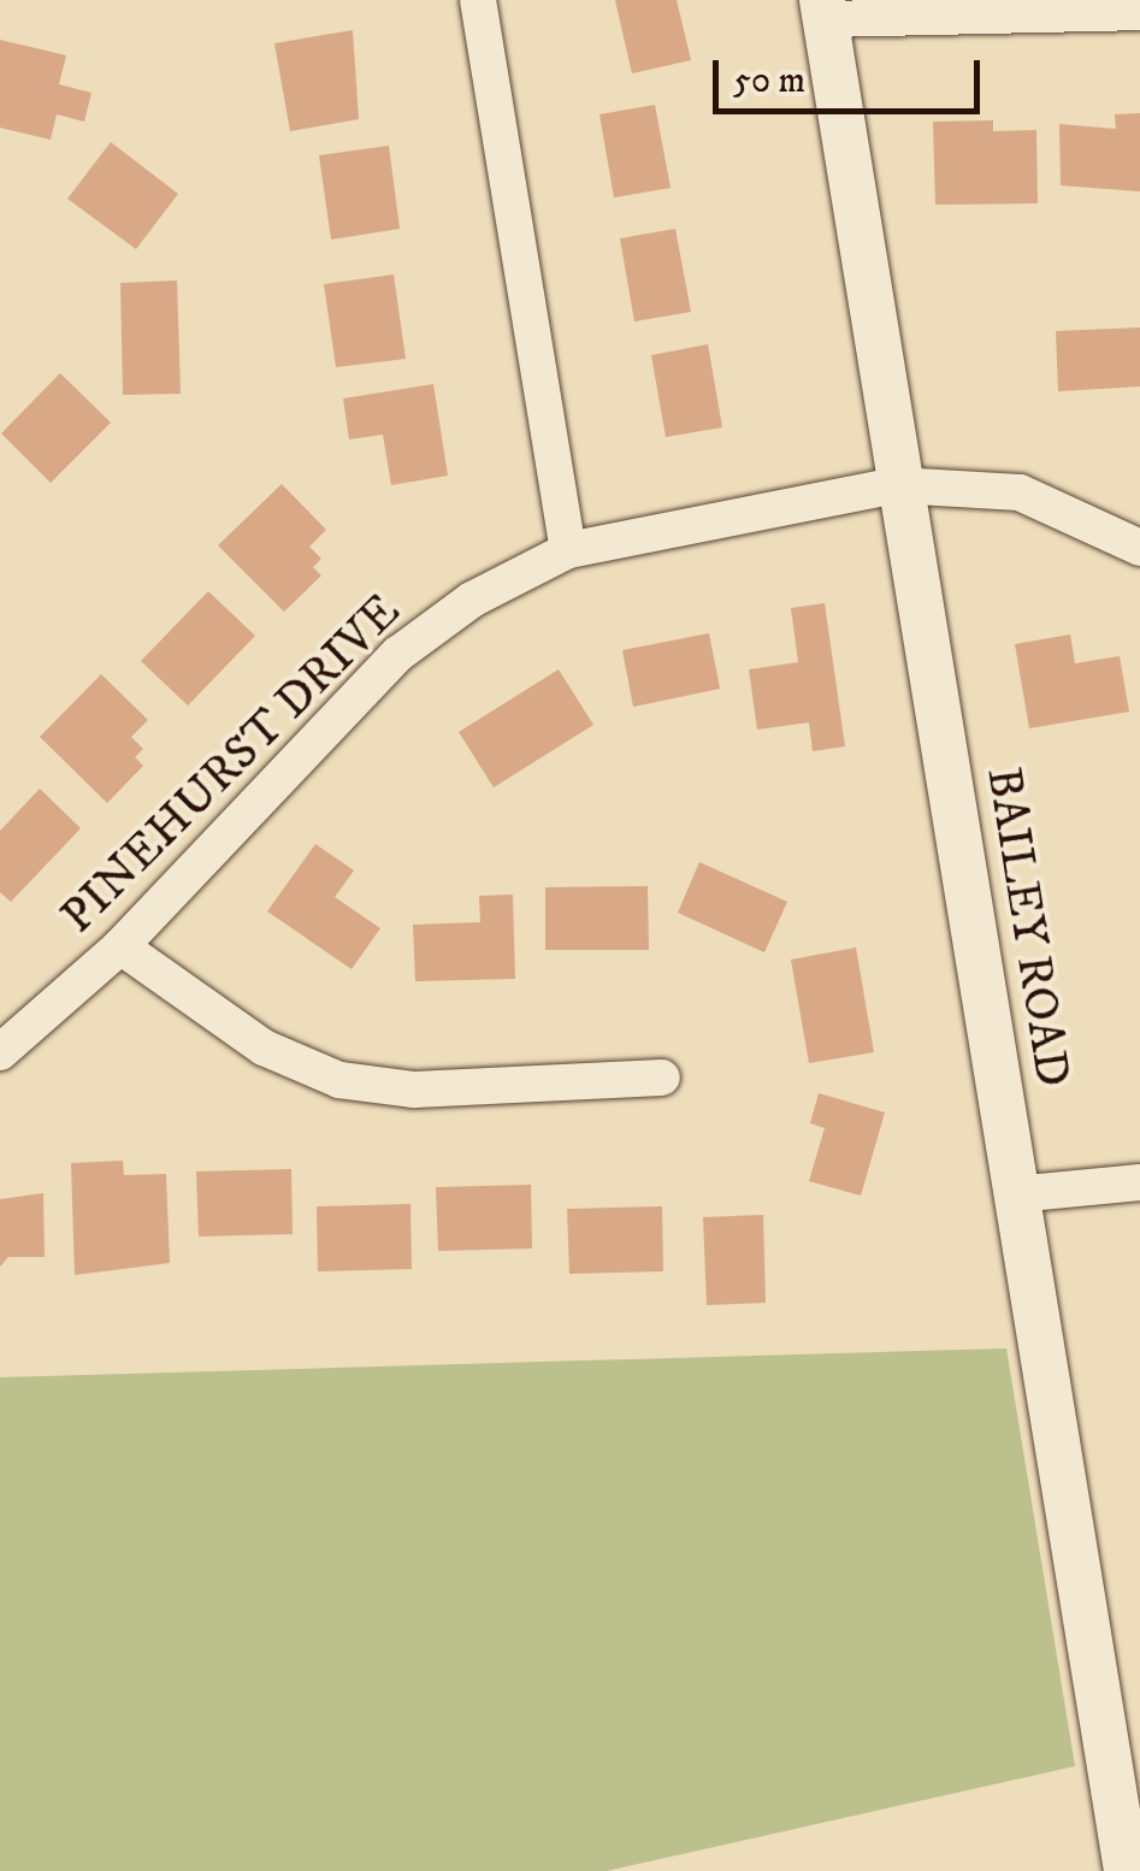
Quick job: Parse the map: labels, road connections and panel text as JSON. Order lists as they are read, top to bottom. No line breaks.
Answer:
{"streets":{"street":["PINEHURST DRIVE","BAILEY ROAD"]},"crossings":[["PINEHURST DRIVE","BAILEY ROAD"]],"scale_bar":"50 m"}
